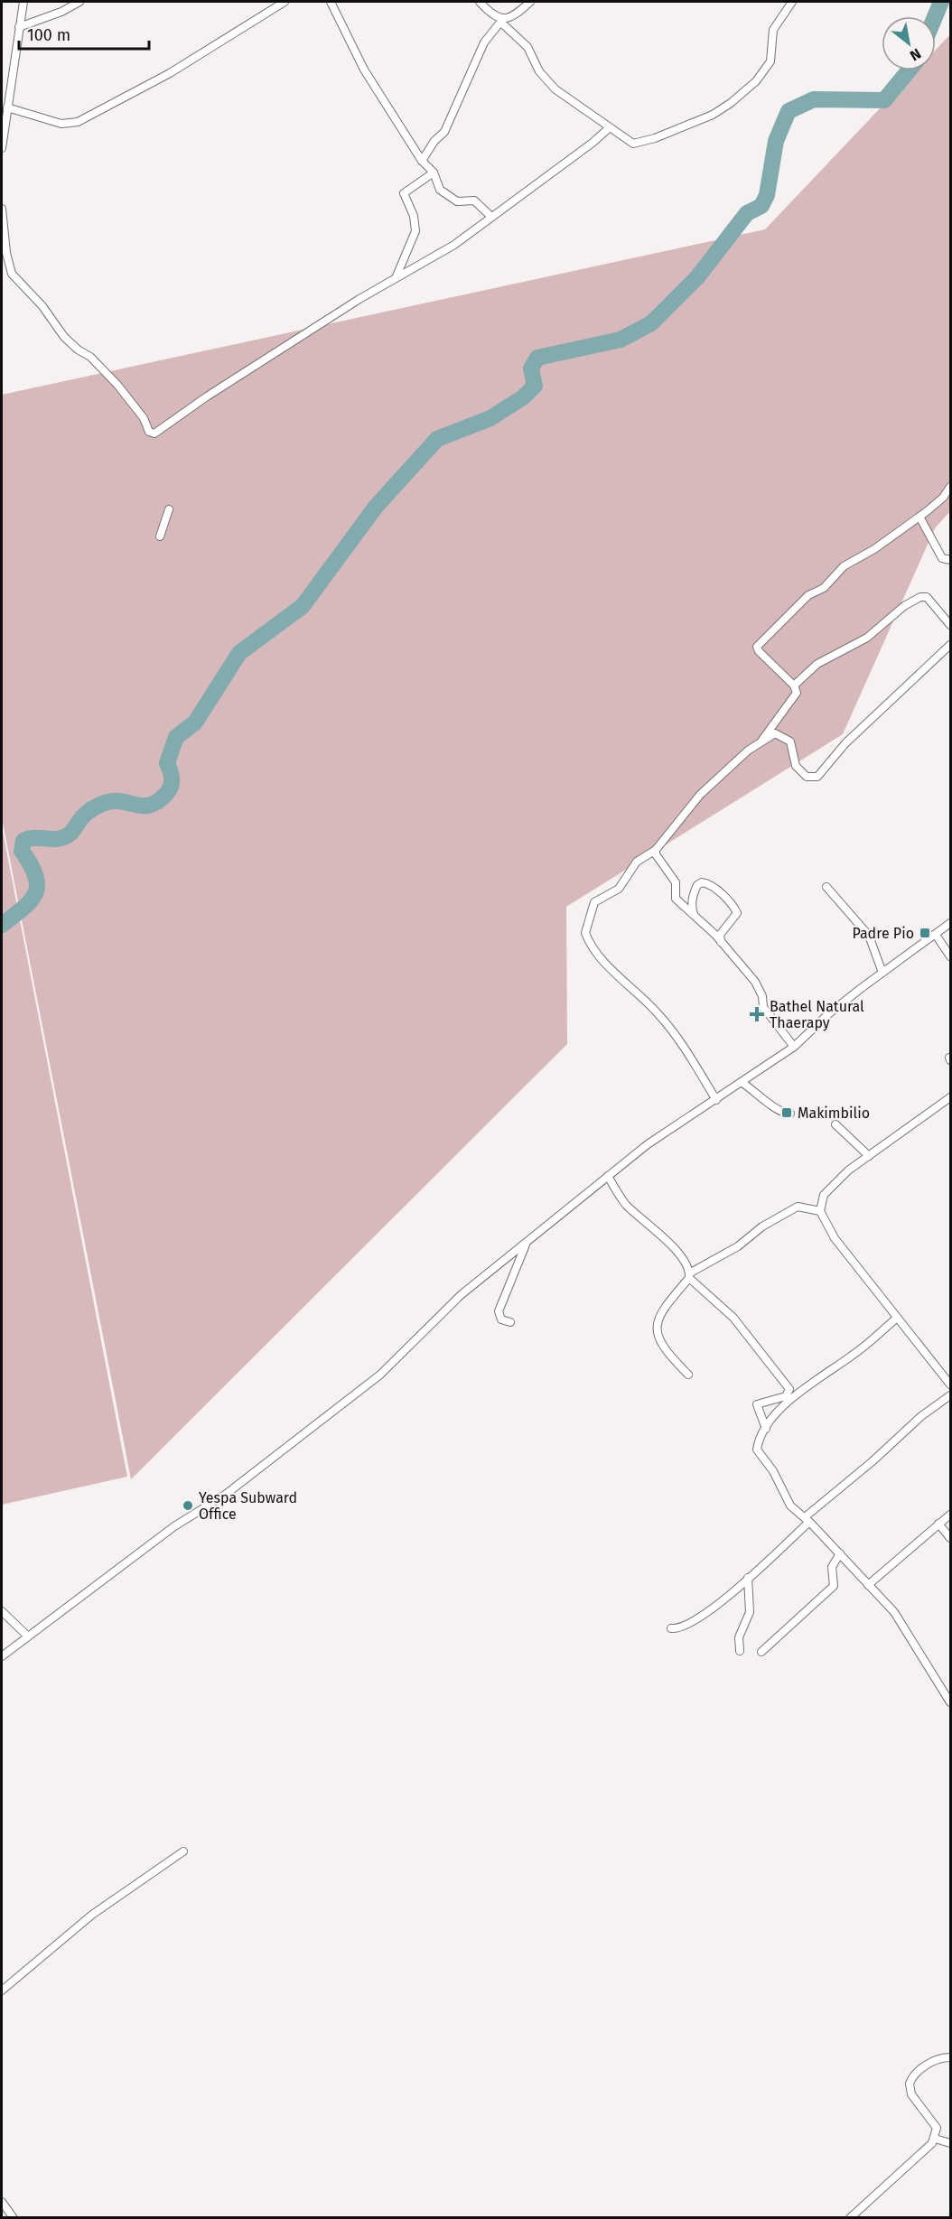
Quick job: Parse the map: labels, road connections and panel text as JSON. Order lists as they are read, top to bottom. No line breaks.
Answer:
{"places":{"transit":["Padre Pio","Makimbilio"],"health":["Bathel Natural Thaerapy"],"other":["Yespa Subward Office"]},"scale_bar":"100 m","north":"bottom right"}
